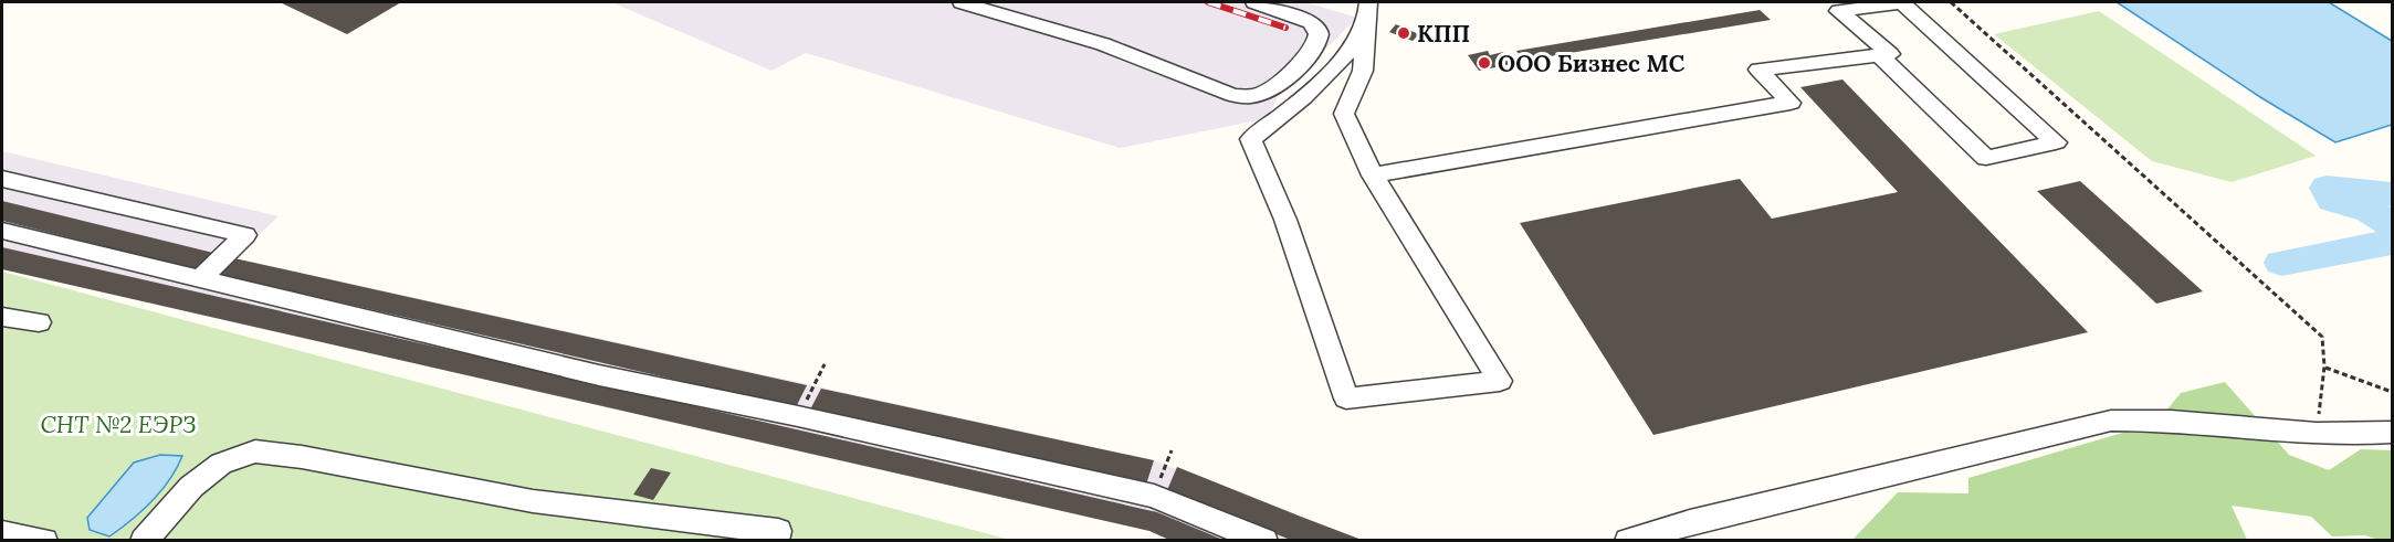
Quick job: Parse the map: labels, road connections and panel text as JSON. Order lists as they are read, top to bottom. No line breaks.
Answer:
{"parks":["СНТ №2 ЕЭРЗ"],"places":["КПП","ООО Бизнес МС"]}
